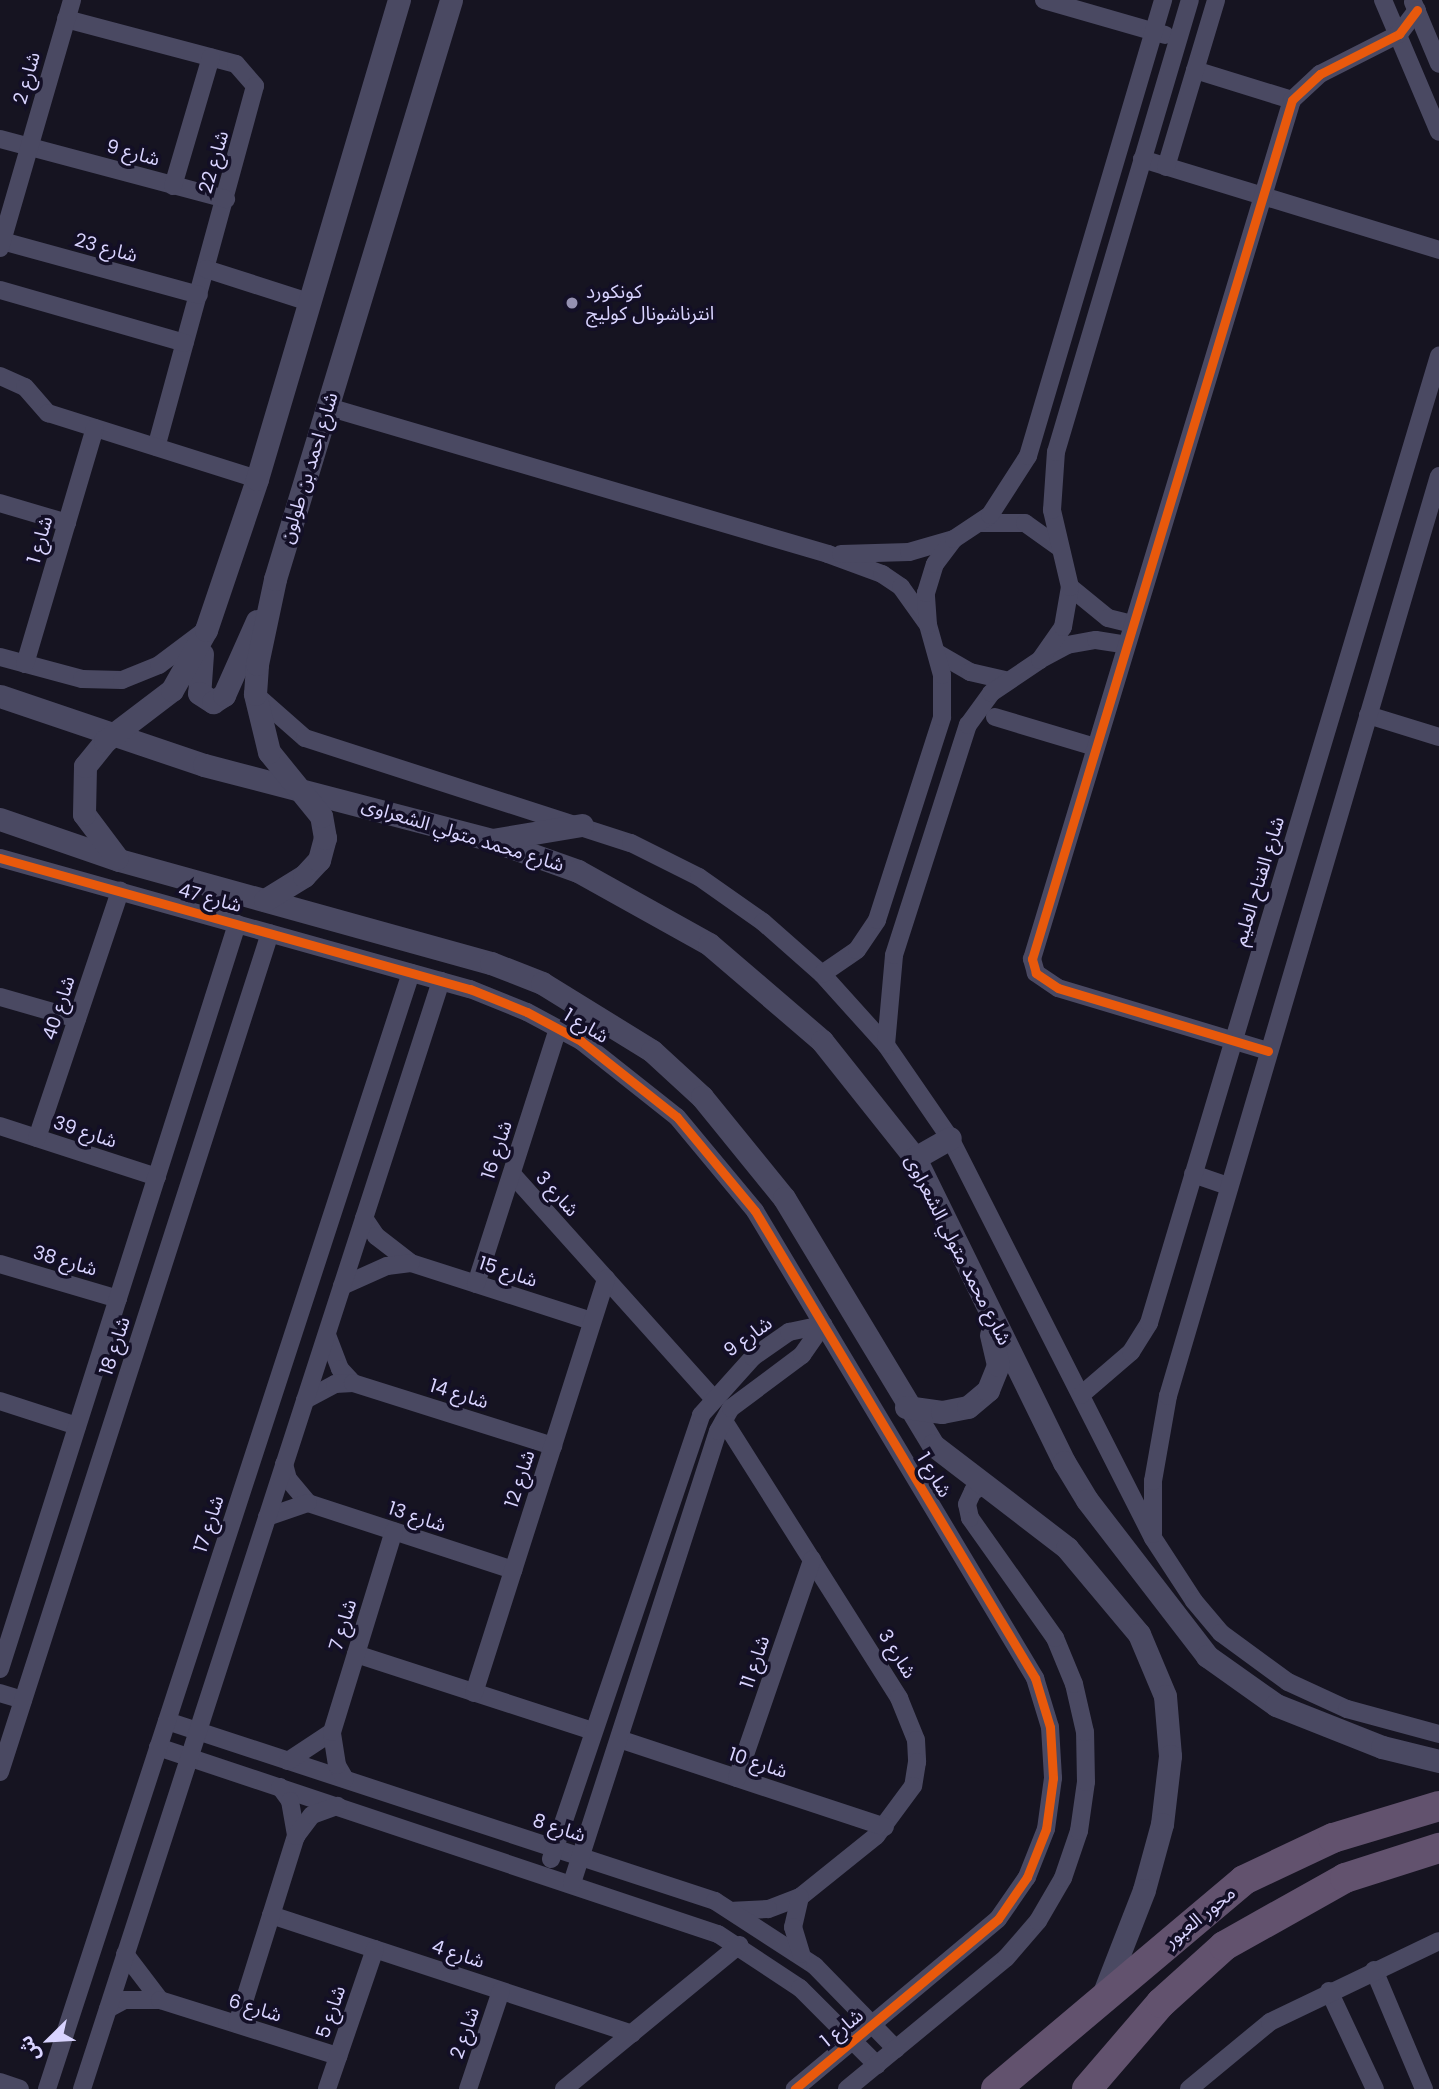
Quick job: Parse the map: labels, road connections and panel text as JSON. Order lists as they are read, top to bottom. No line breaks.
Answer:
{"streets":{"highway":["محور العبور"],"street":["شارع 2","شارع 9","شارع 22","شارع 23","شارع احمد بن طولون","شارع 1","شارع محمد متولي الشعراوى","شارع الفتاح العليم","شارع 47","شارع 40","شارع 39","شارع 16","شارع 3","شارع 38","شارع 15","شارع 18","شارع 14","شارع 12","شارع 13","شارع 17","شارع 7","شارع 11","شارع 10","شارع 8","شارع 4","شارع 6","شارع 5"]},"crossings":[["شارع 2","شارع 9"],["شارع 2","شارع 22"],["شارع 2","شارع 23"],["شارع 2","شارع 4"],["شارع 9","شارع 22"],["شارع 9","شارع 1"],["شارع 9","شارع 3"],["شارع 9","شارع 8"],["شارع 22","شارع 23"],["شارع احمد بن طولون","شارع محمد متولي الشعراوى"],["شارع 1","شارع 47"],["شارع 1","شارع 16"],["شارع 1","شارع 17"],["شارع 1","شارع 8"],["شارع 47","شارع 40"],["شارع 47","شارع 18"],["شارع 47","شارع 17"],["شارع 40","شارع 39"],["شارع 39","شارع 18"],["شارع 16","شارع 3"],["شارع 16","شارع 15"],["شارع 3","شارع 12"],["شارع 3","شارع 11"],["شارع 3","شارع 10"],["شارع 3","شارع 8"],["شارع 38","شارع 18"],["شارع 15","شارع 12"],["شارع 14","شارع 12"],["شارع 12","شارع 13"],["شارع 13","شارع 7"],["شارع 17","شارع 8"],["شارع 11","شارع 10"],["شارع 4","شارع 5"],["شارع 6","شارع 5"]],"places":["كونكورد انترناشونال كوليج"],"north":"bottom left"}
